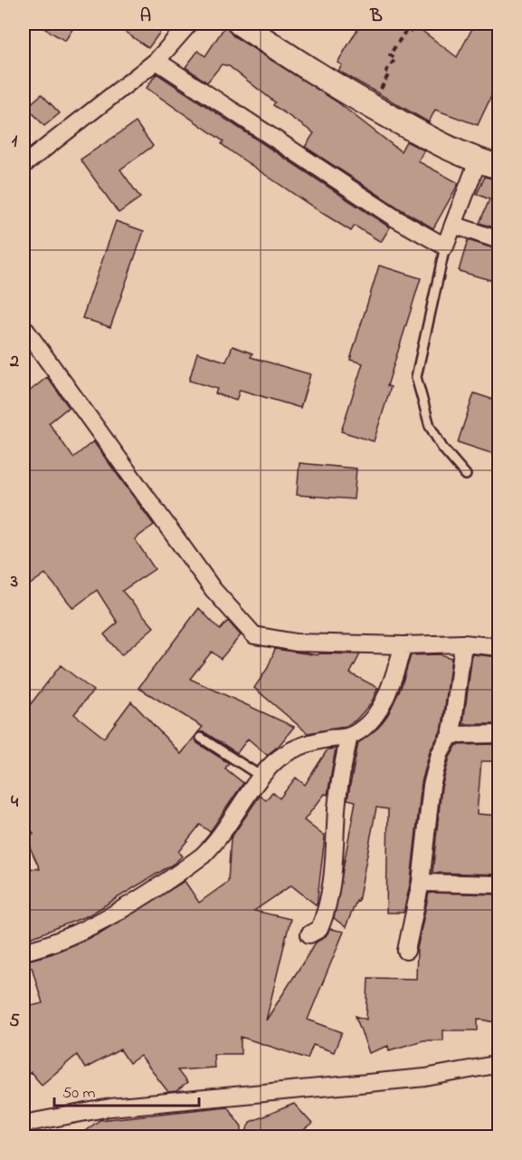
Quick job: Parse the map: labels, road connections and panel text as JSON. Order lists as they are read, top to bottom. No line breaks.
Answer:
{"scale_bar":"50 m","grid":{"columns":["A","B"],"rows":["1","2","3","4","5"]}}
